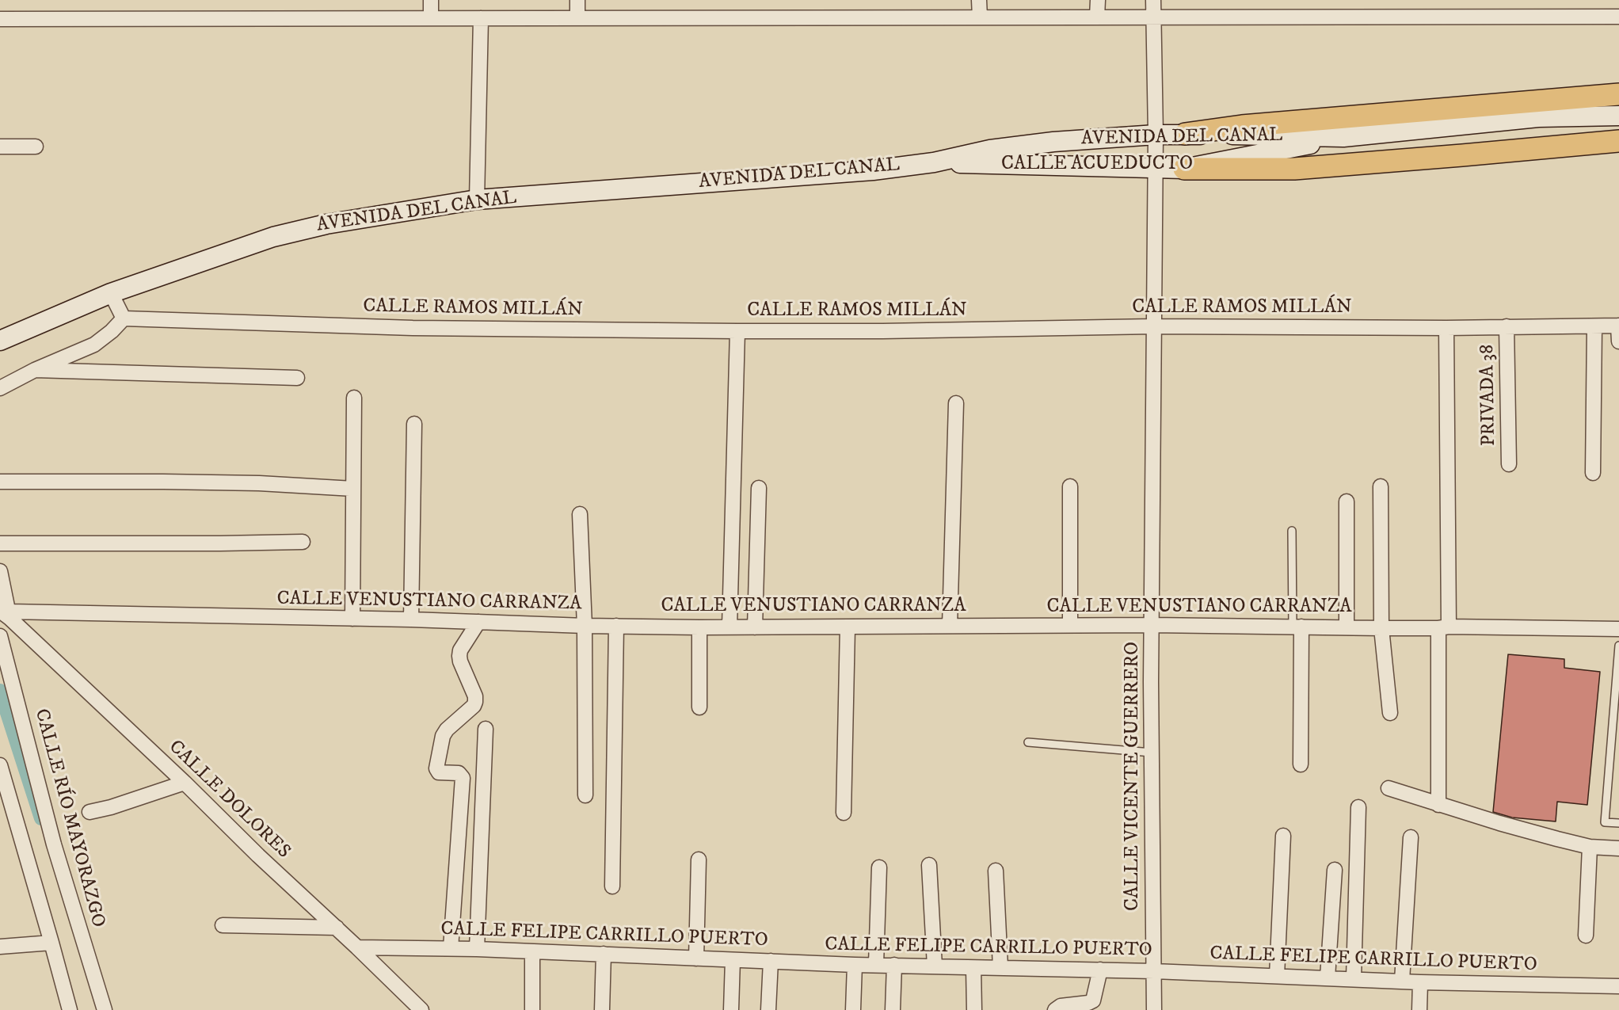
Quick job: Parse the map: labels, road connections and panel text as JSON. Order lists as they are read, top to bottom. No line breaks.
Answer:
{"streets":{"main road":["AVENIDA DEL CANAL","CALLE ACUEDUCTO"],"street":["CALLE RAMOS MILLÁN","PRIVADA 38","CALLE VENUSTIANO CARRANZA","CALLE VICENTE GUERRERO","CALLE DOLORES","CALLE RÍO MAYORAZGO","CALLE FELIPE CARRILLO PUERTO"]},"crossings":[["AVENIDA DEL CANAL","CALLE ACUEDUCTO"],["AVENIDA DEL CANAL","CALLE VICENTE GUERRERO"],["CALLE ACUEDUCTO","CALLE VICENTE GUERRERO"],["CALLE RAMOS MILLÁN","PRIVADA 38"],["CALLE RAMOS MILLÁN","CALLE VICENTE GUERRERO"],["CALLE VENUSTIANO CARRANZA","CALLE VICENTE GUERRERO"],["CALLE VENUSTIANO CARRANZA","CALLE DOLORES"],["CALLE VICENTE GUERRERO","CALLE FELIPE CARRILLO PUERTO"],["CALLE DOLORES","CALLE FELIPE CARRILLO PUERTO"]]}
